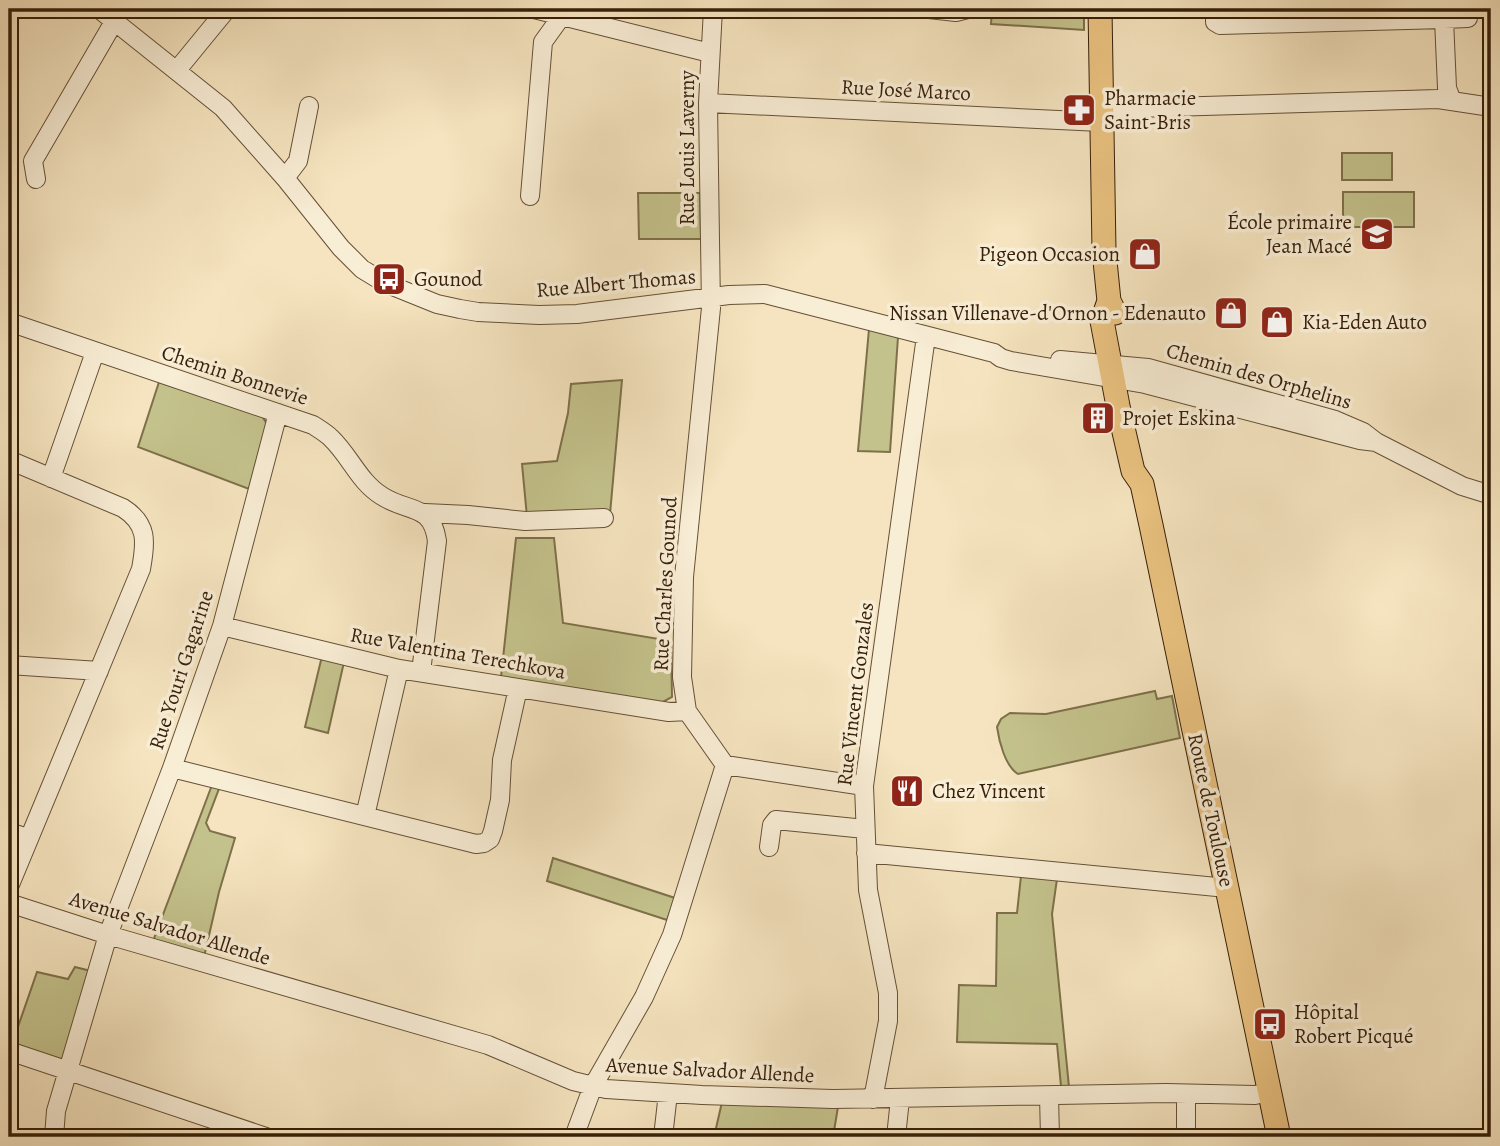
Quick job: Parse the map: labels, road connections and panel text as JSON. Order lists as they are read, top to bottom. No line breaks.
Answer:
{"streets":{"main road":["Route de Toulouse"],"street":["Rue José Marco","Rue Louis Laverny","Rue Albert Thomas","Chemin Bonnevie","Chemin des Orphelins","Rue Charles Gounod","Rue Valentina Terechkova","Rue Youri Gagarine","Rue Vincent Gonzales","Avenue Salvador Allende"]},"crossings":[["Rue José Marco","Rue Louis Laverny"],["Rue José Marco","Route de Toulouse"],["Rue Louis Laverny","Rue Albert Thomas"],["Rue Louis Laverny","Rue Charles Gounod"],["Rue Albert Thomas","Chemin des Orphelins"],["Rue Albert Thomas","Rue Charles Gounod"],["Rue Albert Thomas","Rue Vincent Gonzales"],["Rue Albert Thomas","Route de Toulouse"],["Chemin Bonnevie","Rue Youri Gagarine"],["Chemin des Orphelins","Route de Toulouse"],["Rue Charles Gounod","Rue Valentina Terechkova"],["Rue Valentina Terechkova","Rue Youri Gagarine"],["Rue Youri Gagarine","Avenue Salvador Allende"],["Rue Vincent Gonzales","Avenue Salvador Allende"],["Route de Toulouse","Avenue Salvador Allende"]],"places":{"pharmacy":["Pharmacie Saint-Bris"],"school or university":["École primaire Jean Macé"],"shop":["Pigeon Occasion","Nissan Villenave-d'Ornon - Edenauto","Kia-Eden Auto"],"bus stop":["Gounod","Hôpital Robert Picqué"],"building":["Projet Eskina"],"restaurant":["Chez Vincent"]}}
